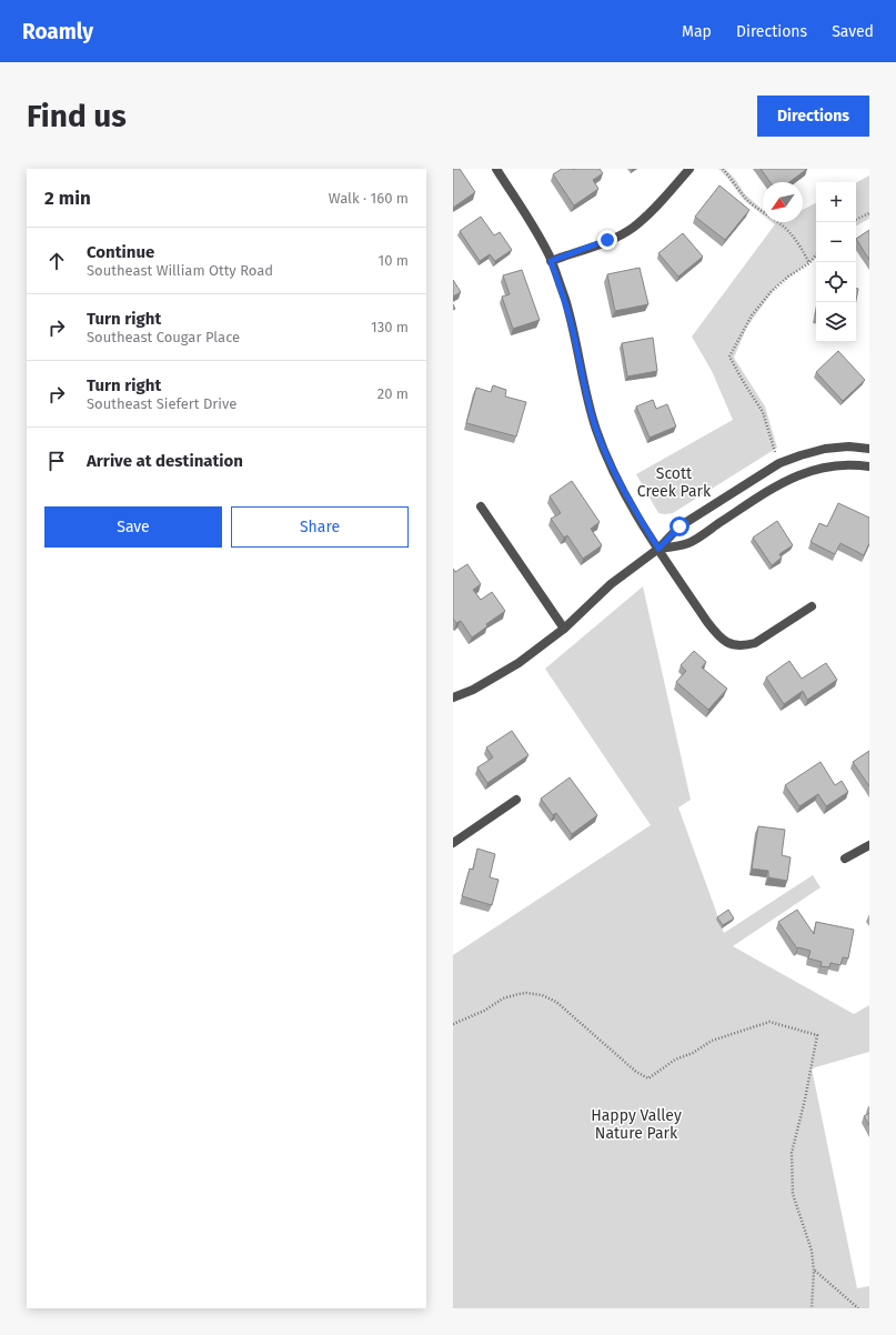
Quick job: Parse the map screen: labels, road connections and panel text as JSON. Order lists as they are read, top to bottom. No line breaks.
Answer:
{"parks":["Scott Creek Park","Happy Valley Nature Park"],"north":"bottom left","page":{"header":"Roamly","nav":["Map","Directions","Saved"],"buttons":["Directions",["Save","Share"]],"title":"Find us","heading":["2 min","Walk · 160 m"],"map_buttons":["+","−"],"list":[["Continue","Southeast William Otty Road","10 m"],["Turn right","Southeast Cougar Place","130 m"],["Turn right","Southeast Siefert Drive","20 m"],"Arrive at destination"]}}
